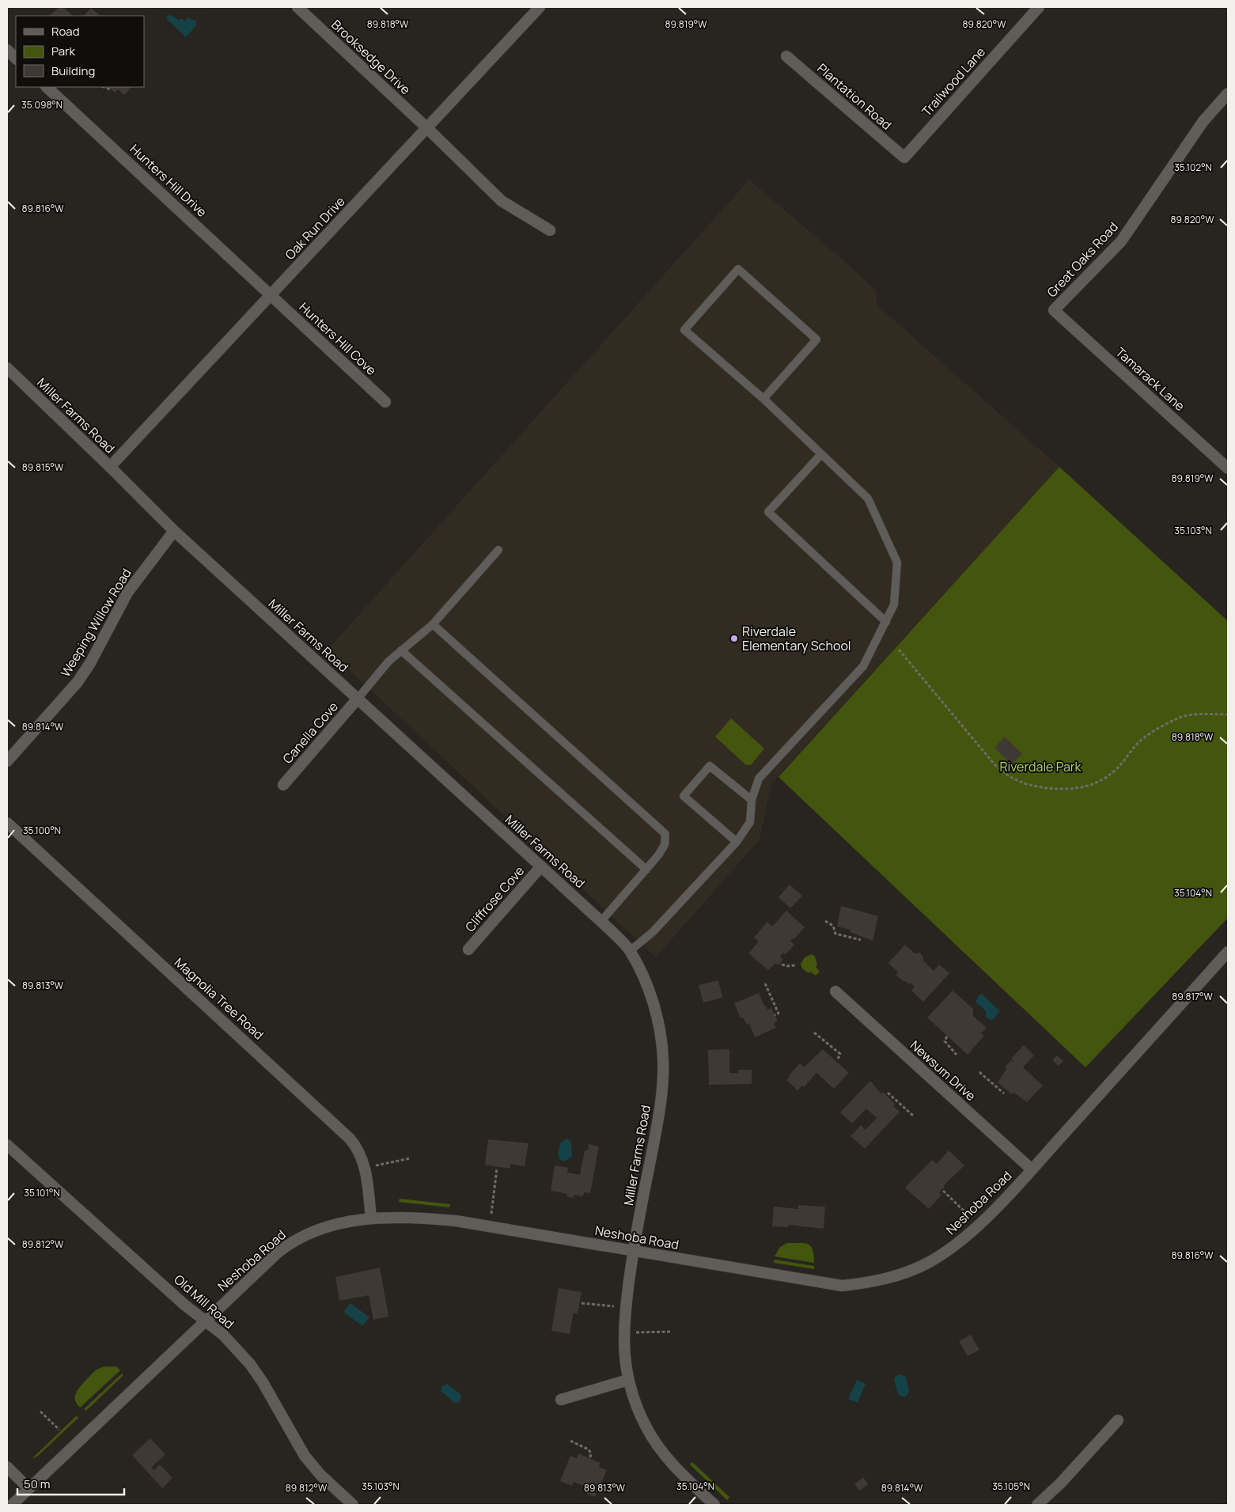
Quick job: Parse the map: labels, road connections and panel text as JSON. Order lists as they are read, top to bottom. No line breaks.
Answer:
{"streets":{"street":["Brooksedge Drive","Trailwood Lane","Plantation Road","Hunters Hill Drive","Oak Run Drive","Great Oaks Road","Hunters Hill Cove","Tamarack Lane","Miller Farms Road","Weeping Willow Road","Canella Cove","Cliffrose Cove","Magnolia Tree Road","Newsum Drive","Neshoba Road","Old Mill Road"]},"crossings":[["Brooksedge Drive","Oak Run Drive"],["Trailwood Lane","Plantation Road"],["Hunters Hill Drive","Oak Run Drive"],["Hunters Hill Drive","Hunters Hill Cove"],["Oak Run Drive","Hunters Hill Cove"],["Oak Run Drive","Miller Farms Road"],["Great Oaks Road","Tamarack Lane"],["Miller Farms Road","Weeping Willow Road"],["Miller Farms Road","Canella Cove"],["Miller Farms Road","Cliffrose Cove"],["Miller Farms Road","Neshoba Road"],["Magnolia Tree Road","Neshoba Road"],["Newsum Drive","Neshoba Road"],["Neshoba Road","Old Mill Road"]],"parks":["Riverdale Park"],"places":["Riverdale Elementary School"],"legend":["Road","Park","Building"],"scale_bar":"50 m","coordinates":["89.818°W","89.819°W","89.820°W","35.098°N","35.102°N","89.816°W","89.815°W","35.103°N","89.814°W","35.100°N","35.104°N","89.813°W","89.817°W","35.101°N","89.812°W","35.105°N"]}
